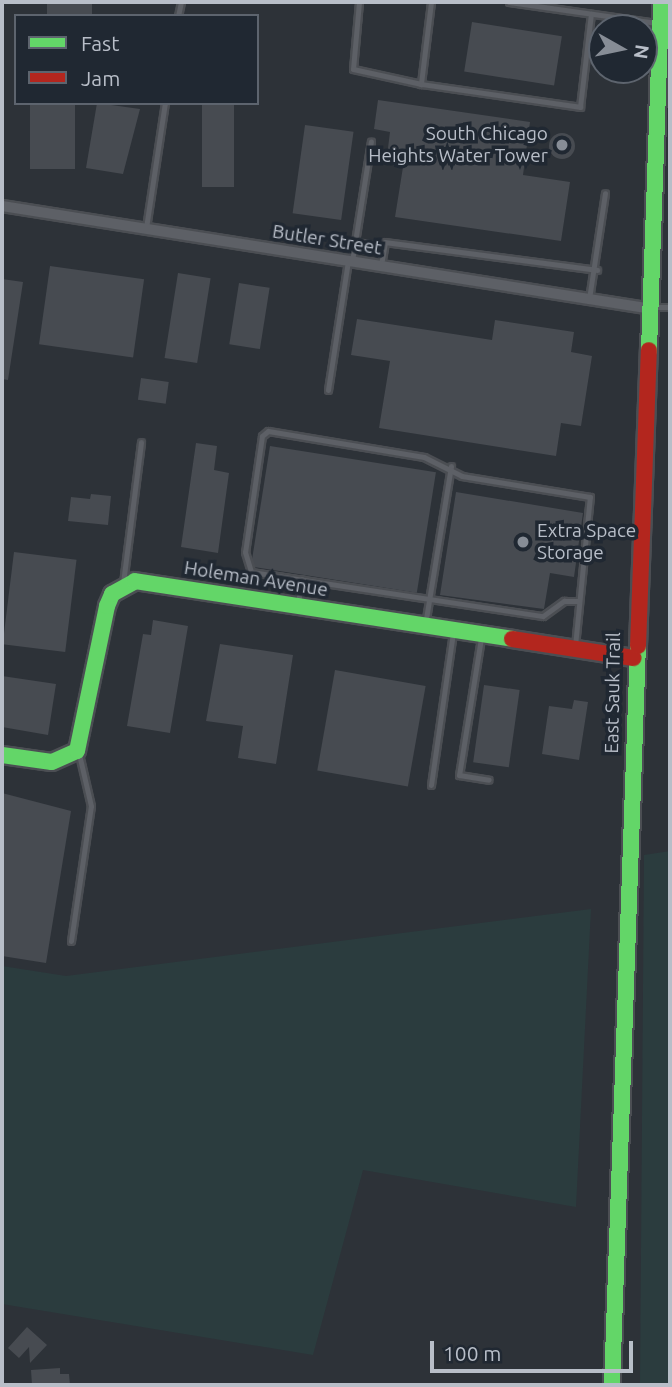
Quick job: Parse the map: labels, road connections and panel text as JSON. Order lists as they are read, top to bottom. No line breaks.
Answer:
{"streets":{"main road":["Holeman Avenue","East Sauk Trail"],"street":["Butler Street"]},"crossings":[["Butler Street","East Sauk Trail"],["Holeman Avenue","East Sauk Trail"]],"places":["South Chicago Heights Water Tower","Extra Space Storage"],"legend":["Fast","Jam"],"scale_bar":"100 m","north":"right"}
